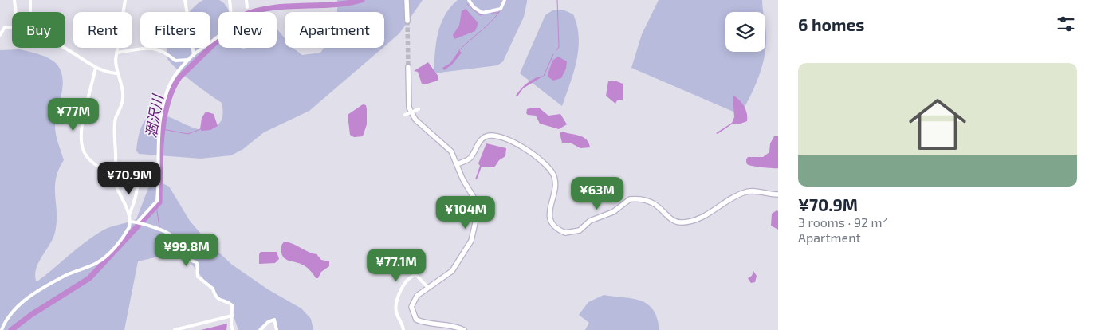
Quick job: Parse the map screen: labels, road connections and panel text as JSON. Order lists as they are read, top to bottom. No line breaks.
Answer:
{"water":["涸沢川"],"page":{"heading":"6 homes","chip":["Buy","Rent","Filters","New","Apartment"],"list":[{"name":"¥70.9M","note":"3 rooms · 92 m² · Apartment"}],"price":["¥77M","¥70.9M","¥63M","¥104M","¥99.8M","¥77.1M"]}}
